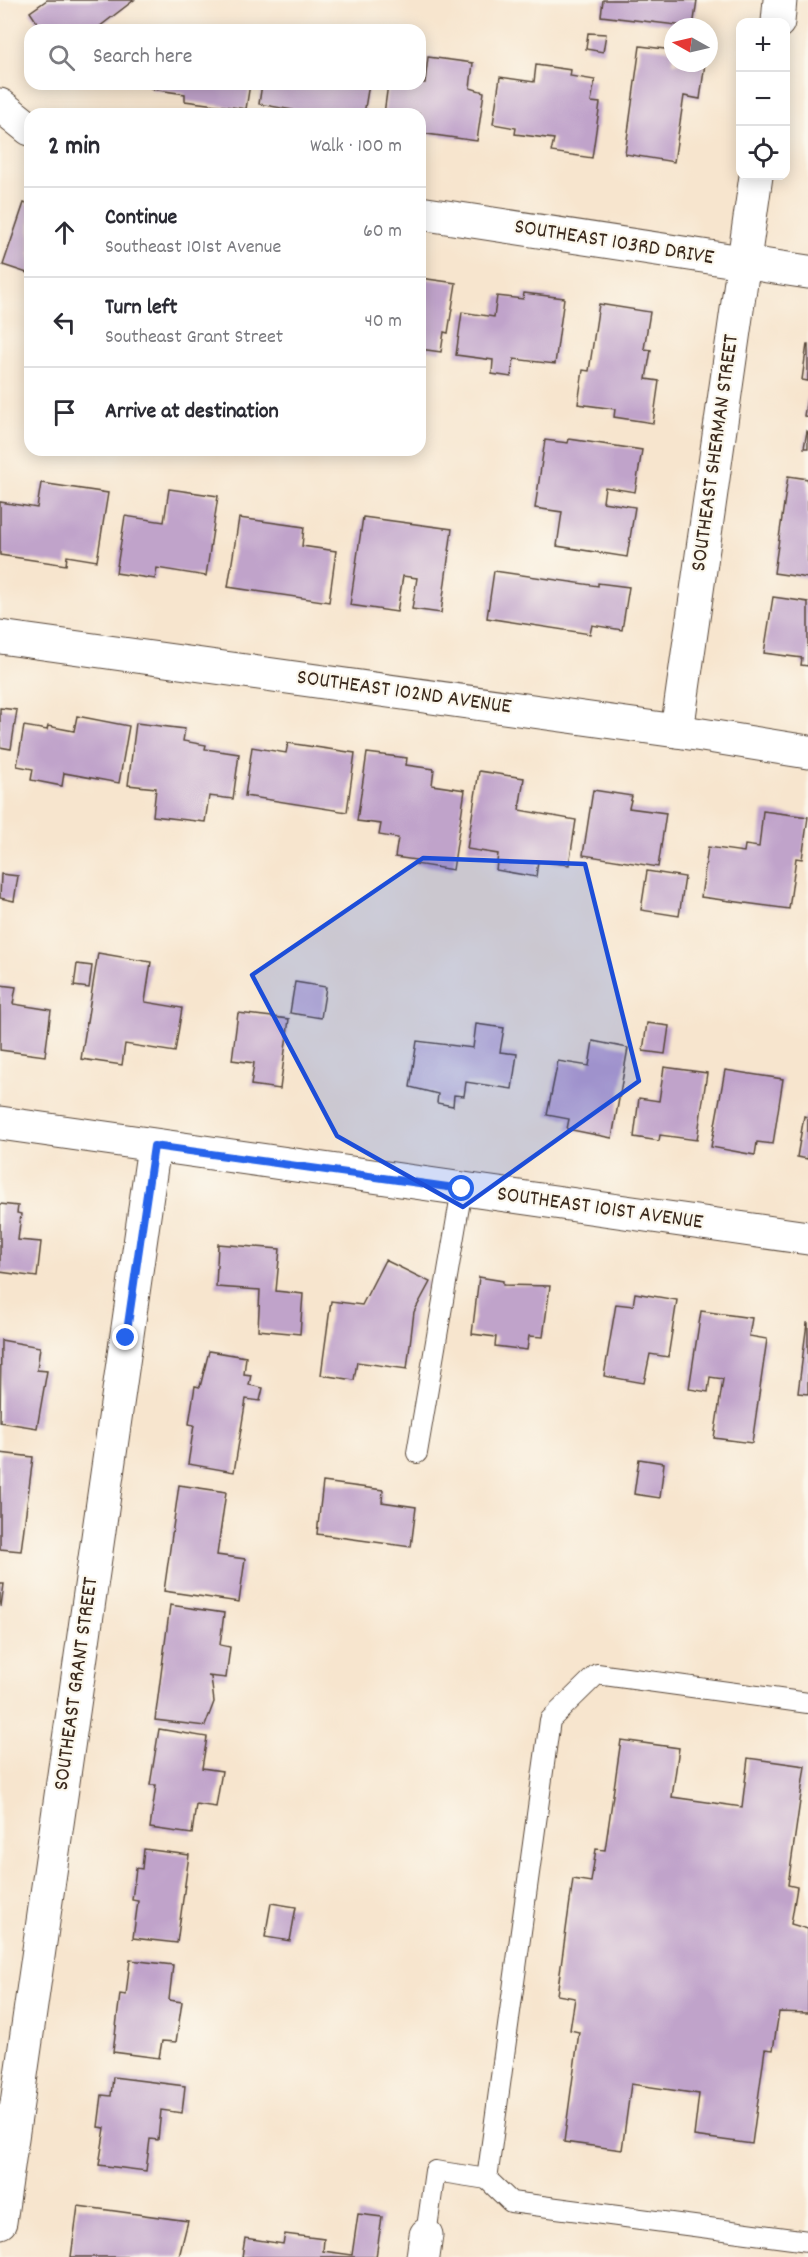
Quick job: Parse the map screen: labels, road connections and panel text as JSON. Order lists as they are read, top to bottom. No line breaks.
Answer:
{"streets":{"street":["SOUTHEAST 103RD DRIVE","SOUTHEAST SHERMAN STREET","SOUTHEAST 102ND AVENUE","SOUTHEAST 101ST AVENUE","SOUTHEAST GRANT STREET"]},"crossings":[["SOUTHEAST 103RD DRIVE","SOUTHEAST SHERMAN STREET"],["SOUTHEAST SHERMAN STREET","SOUTHEAST 102ND AVENUE"],["SOUTHEAST 101ST AVENUE","SOUTHEAST GRANT STREET"]],"north":"left","page":{"map_buttons":["+","−"],"search":"Search here","heading":["2 min","Walk · 100 m"],"list":[["Continue","Southeast 101st Avenue","60 m"],["Turn left","Southeast Grant Street","40 m"],"Arrive at destination"]}}
